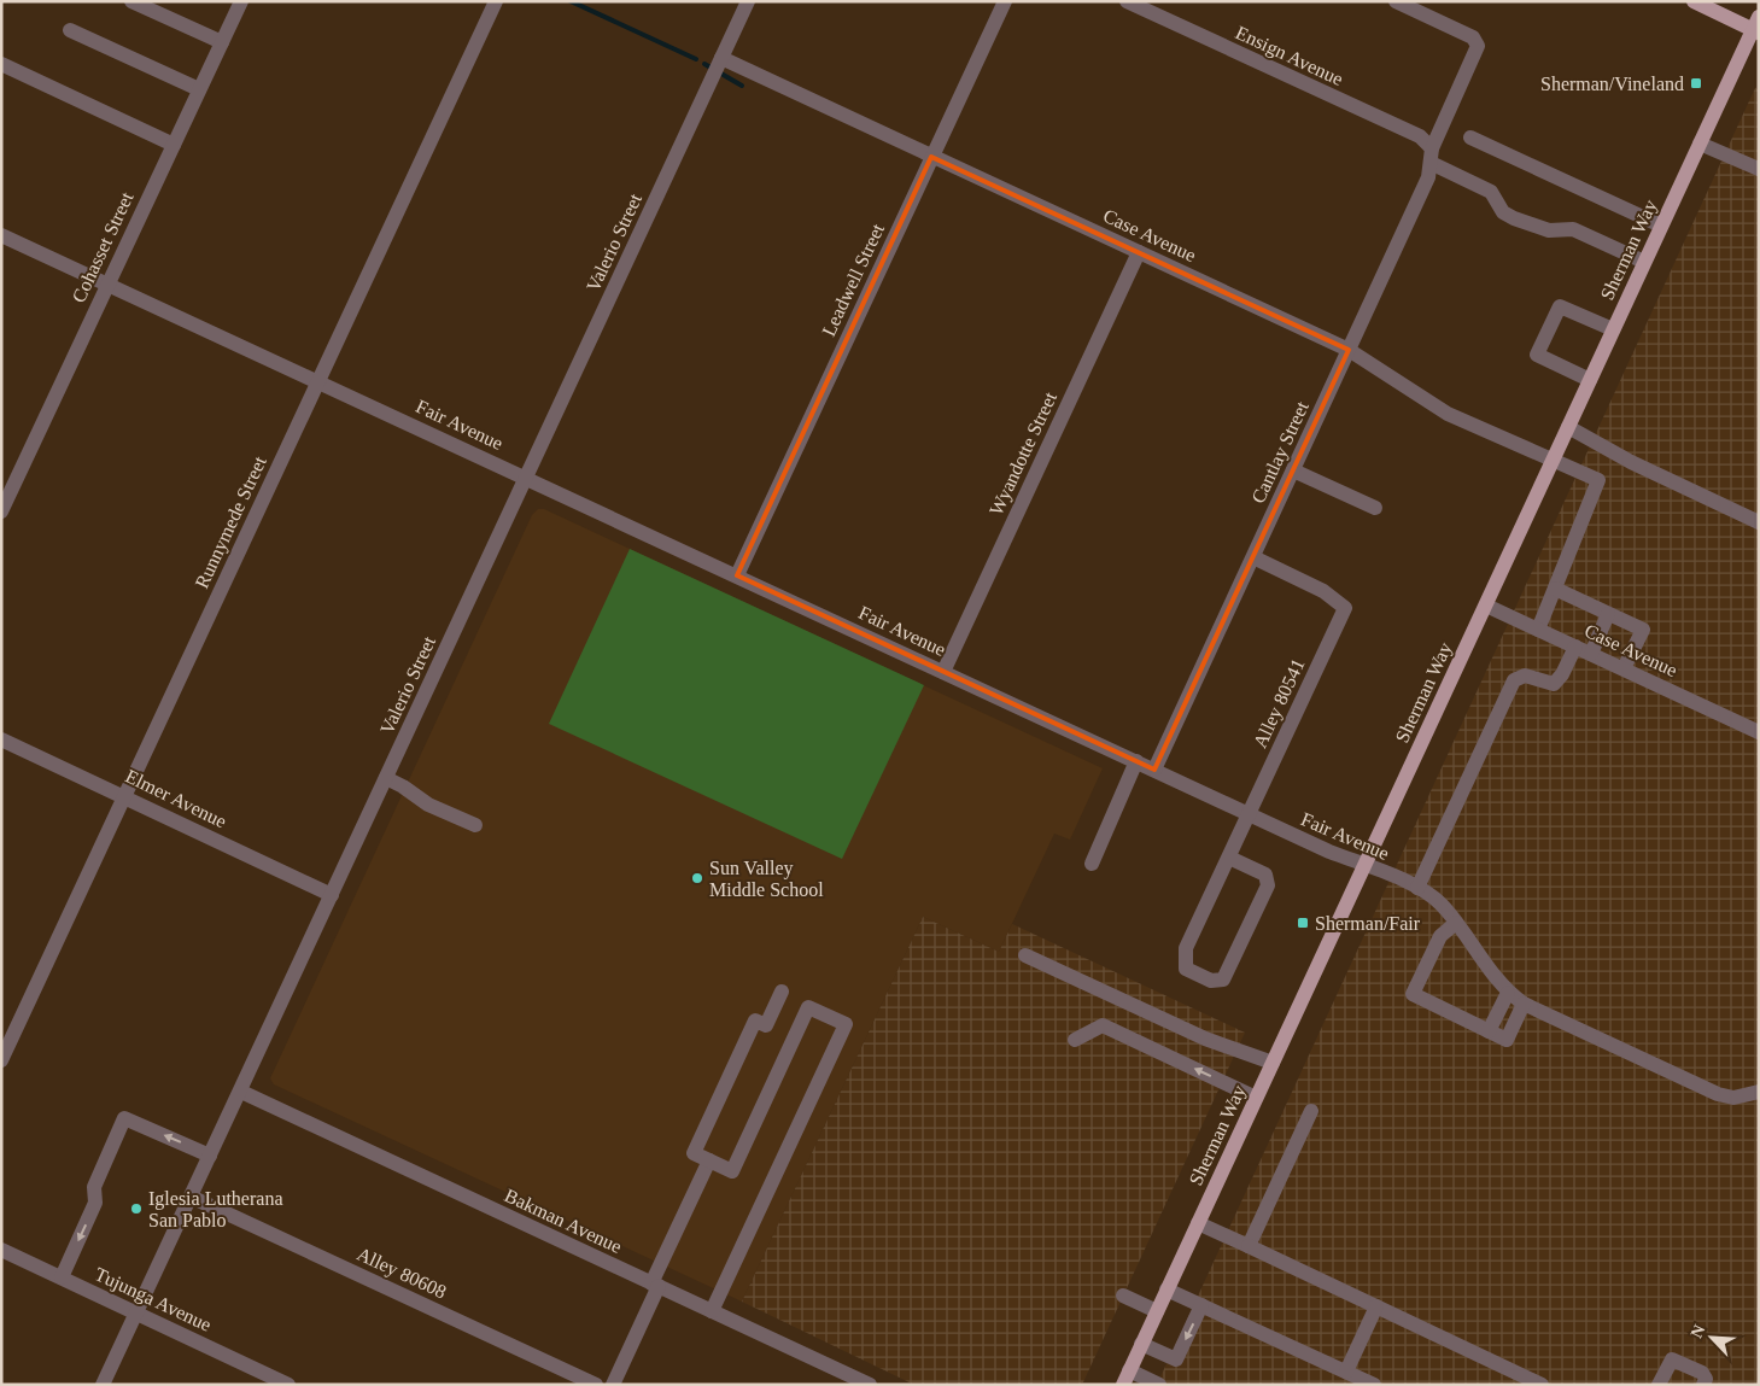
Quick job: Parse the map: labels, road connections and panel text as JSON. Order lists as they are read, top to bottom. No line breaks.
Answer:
{"streets":{"main road":["Sherman Way"],"street":["Ensign Avenue","Case Avenue","Valerio Street","Cohasset Street","Leadwell Street","Fair Avenue","Cantlay Street","Wyandotte Street","Runnymede Street","Alley 80541","Elmer Avenue","Bakman Avenue","Alley 80608","Tujunga Avenue"]},"crossings":[["Ensign Avenue","Sherman Way"],["Ensign Avenue","Cantlay Street"],["Case Avenue","Valerio Street"],["Case Avenue","Sherman Way"],["Case Avenue","Leadwell Street"],["Case Avenue","Cantlay Street"],["Case Avenue","Wyandotte Street"],["Valerio Street","Fair Avenue"],["Valerio Street","Elmer Avenue"],["Valerio Street","Bakman Avenue"],["Valerio Street","Alley 80608"],["Valerio Street","Tujunga Avenue"],["Cohasset Street","Fair Avenue"],["Sherman Way","Fair Avenue"],["Leadwell Street","Fair Avenue"],["Fair Avenue","Cantlay Street"],["Fair Avenue","Wyandotte Street"],["Fair Avenue","Runnymede Street"],["Fair Avenue","Alley 80541"],["Cantlay Street","Alley 80541"],["Runnymede Street","Elmer Avenue"]],"places":{"transit":["Sherman/Vineland","Sherman/Fair"],"other":["Sun Valley Middle School","Iglesia Lutherana San Pablo"]},"north":"top left"}
